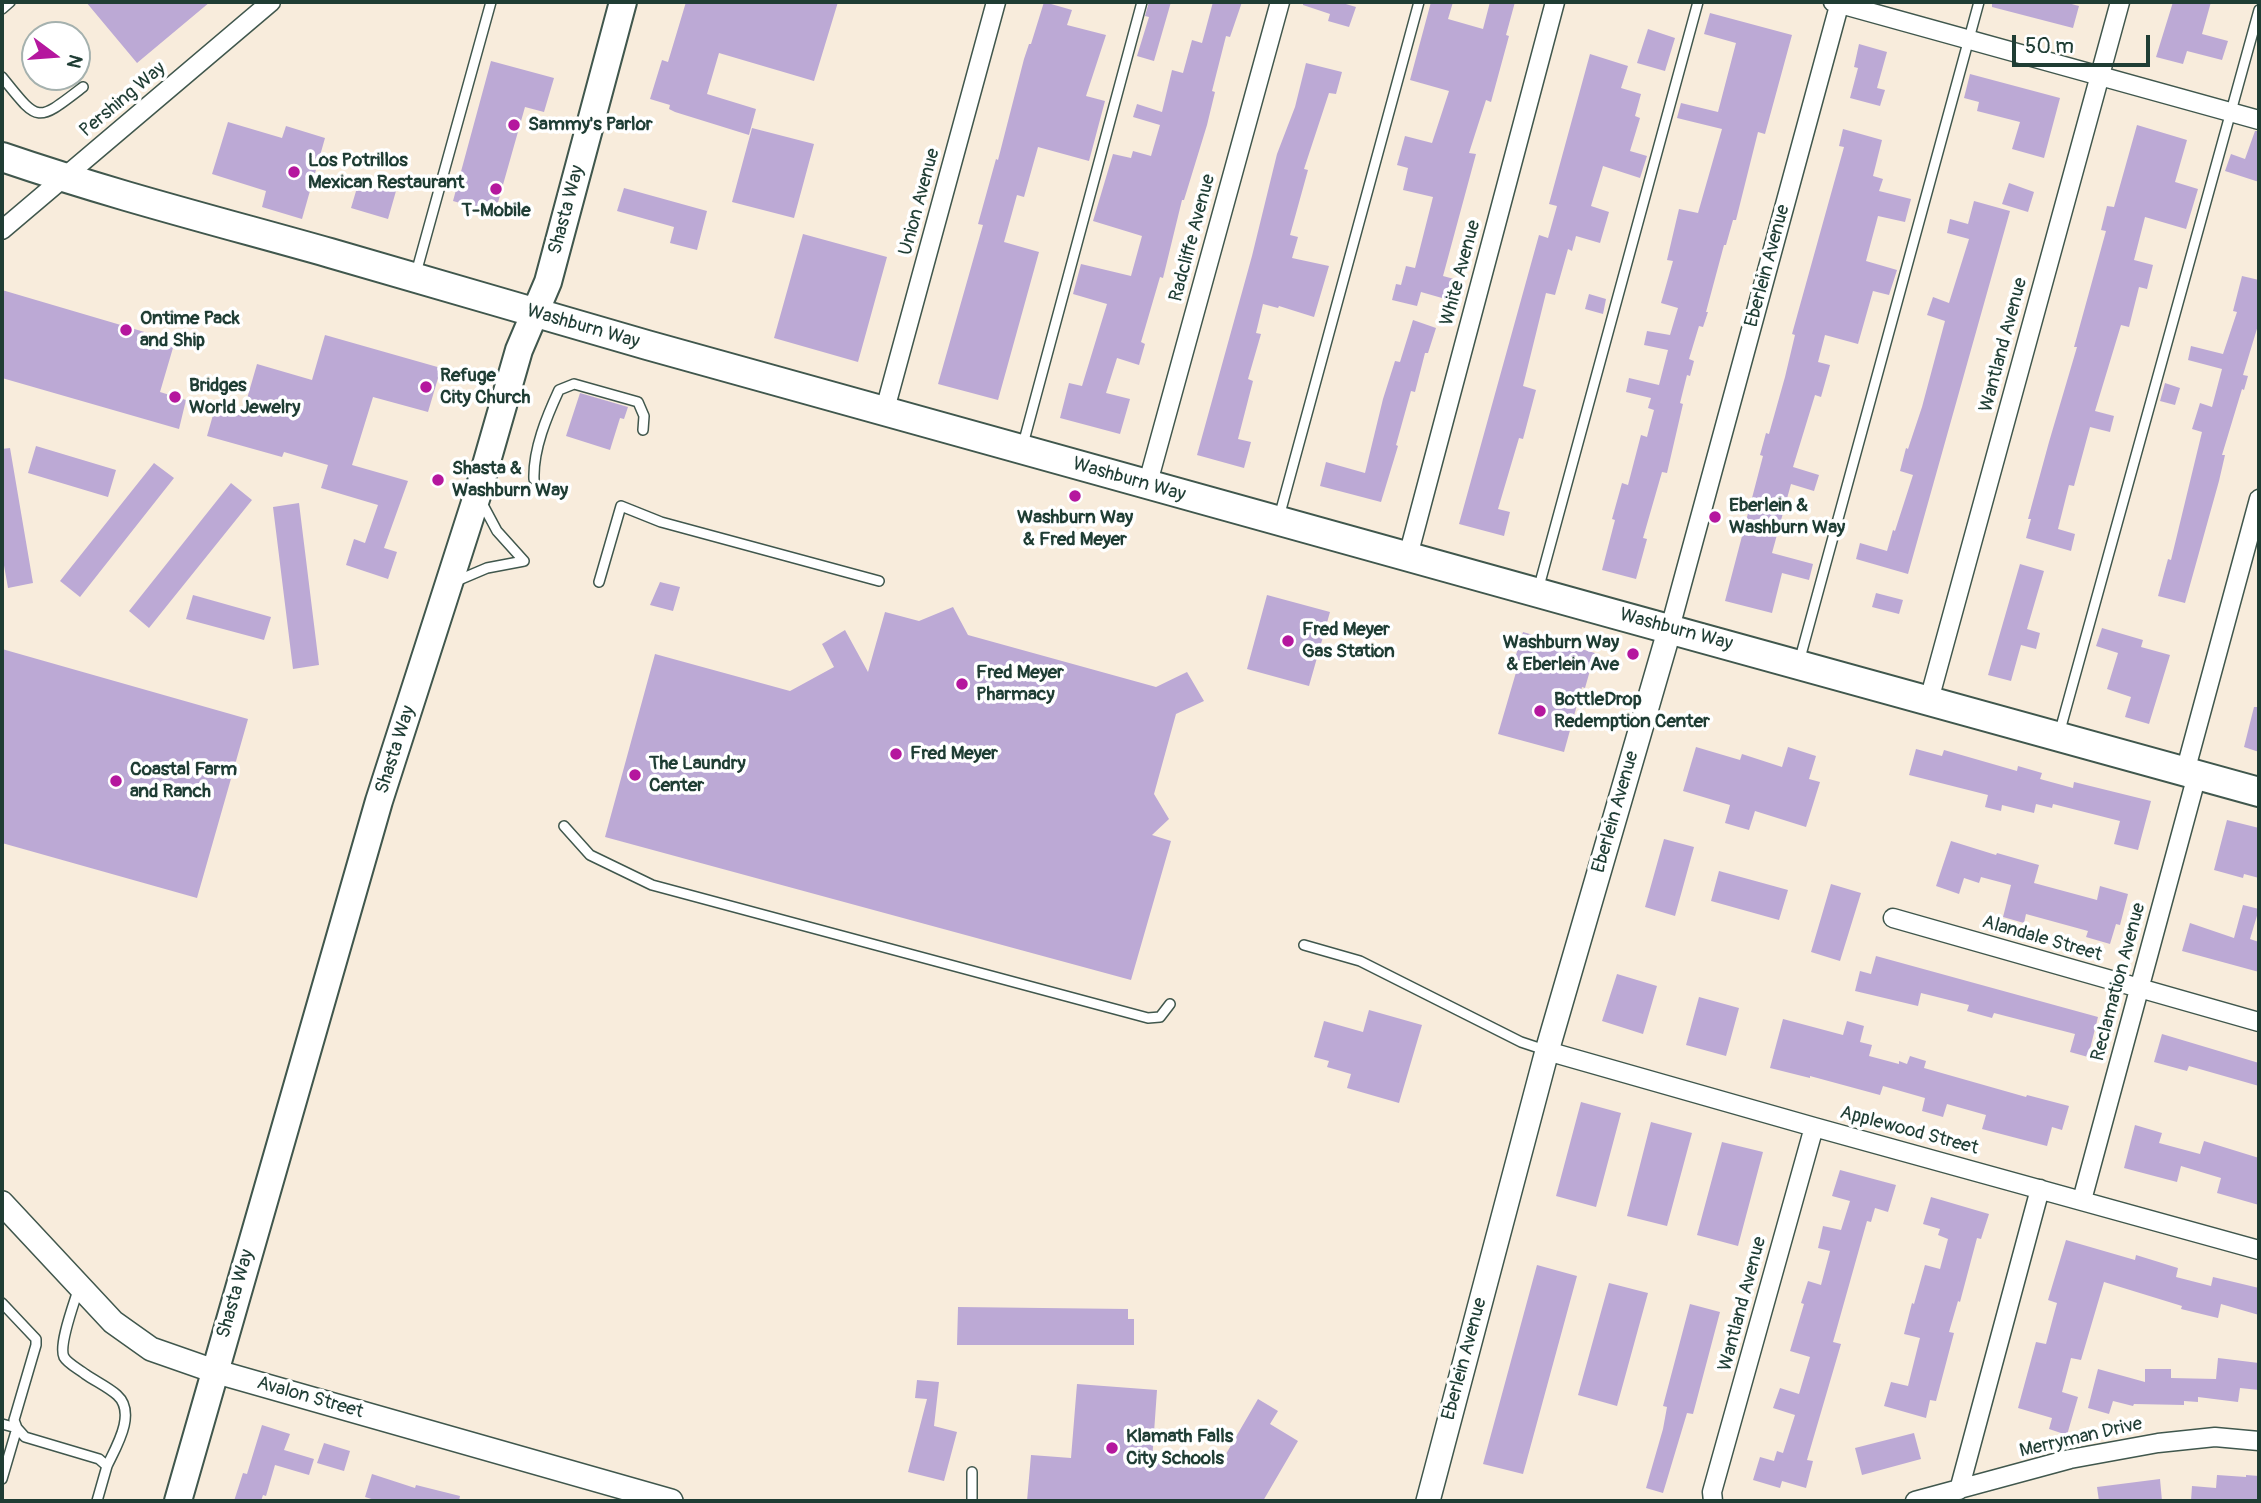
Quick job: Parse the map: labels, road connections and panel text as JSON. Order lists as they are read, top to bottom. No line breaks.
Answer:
{"streets":{"main road":["Shasta Way","Washburn Way"],"street":["Pershing Way","Union Avenue","Radcliffe Avenue","Eberlein Avenue","White Avenue","Wantland Avenue","Alandale Street","Reclamation Avenue","Applewood Street","Avalon Street","Merryman Drive"]},"crossings":[["Pershing Way","Washburn Way"],["Union Avenue","Washburn Way"],["Shasta Way","Washburn Way"],["Shasta Way","Avalon Street"],["Radcliffe Avenue","Washburn Way"],["Eberlein Avenue","Washburn Way"],["Eberlein Avenue","Applewood Street"],["White Avenue","Washburn Way"],["Washburn Way","Wantland Avenue"],["Washburn Way","Reclamation Avenue"],["Wantland Avenue","Applewood Street"],["Alandale Street","Reclamation Avenue"],["Reclamation Avenue","Applewood Street"]],"places":["Sammy's Parlor","Los Potrillos Mexican Restaurant","T-Mobile","Ontime Pack and Ship","Refuge City Church","Bridges World Jewelry","Shasta & Washburn Way","Washburn Way & Fred Meyer","Eberlein & Washburn Way","Fred Meyer Gas Station","Washburn Way & Eberlein Ave","Fred Meyer Pharmacy","BottleDrop Redemption Center","Fred Meyer","The Laundry Center","Coastal Farm and Ranch","Klamath Falls City Schools"],"scale_bar":"50 m","north":"right"}
